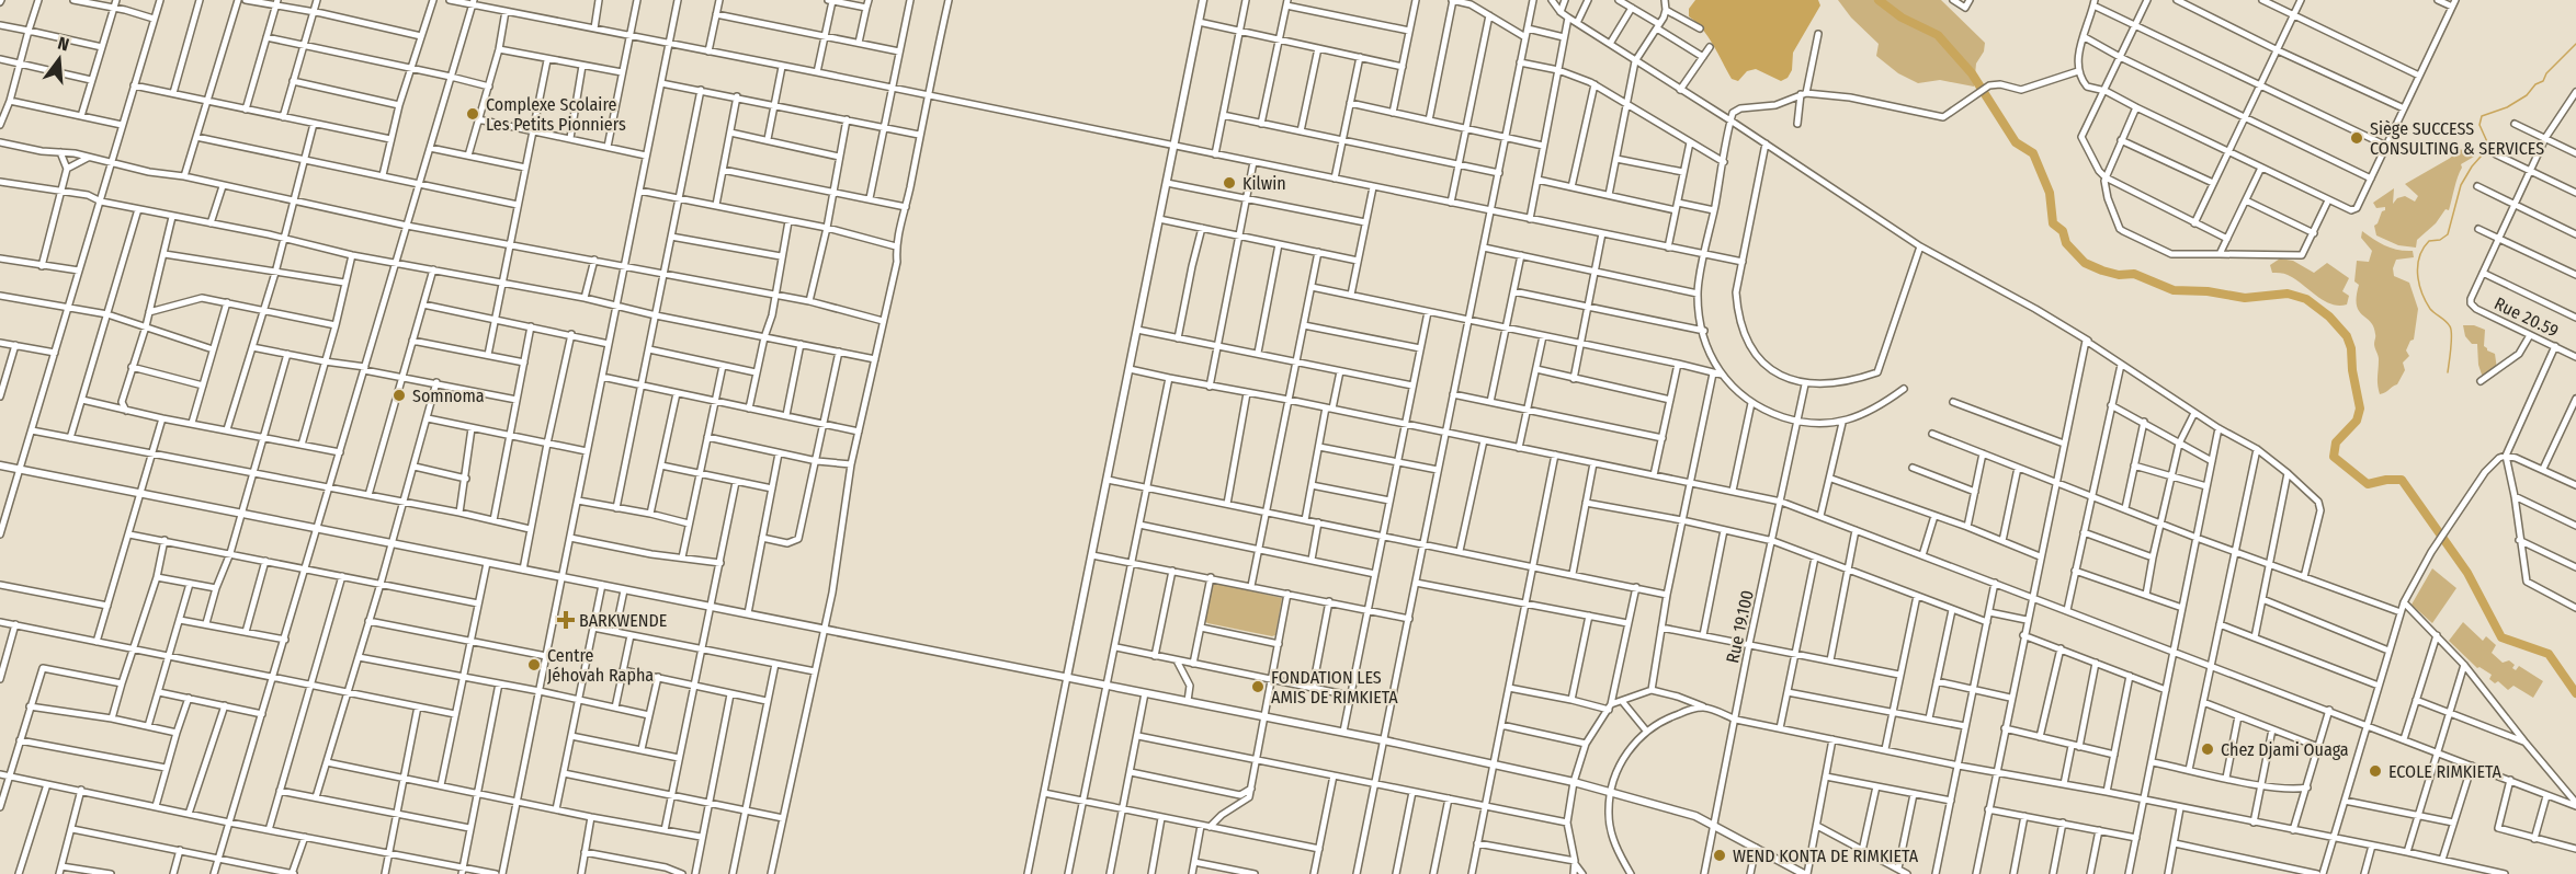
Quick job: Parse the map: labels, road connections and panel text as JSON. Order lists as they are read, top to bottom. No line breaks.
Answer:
{"streets":{"street":["Rue 20.59","Rue 19.100"]},"places":{"other":["Complexe Scolaire Les Petits Pionniers","Siège SUCCESS CONSULTING & SERVICES","Kilwin","Somnoma","Centre Jéhovah Rapha","FONDATION LES AMIS DE RIMKIETA","Chez Djami Ouaga","ECOLE RIMKIETA","WEND KONTA DE RIMKIETA"],"health":["BARKWENDE"]},"north":"top"}
